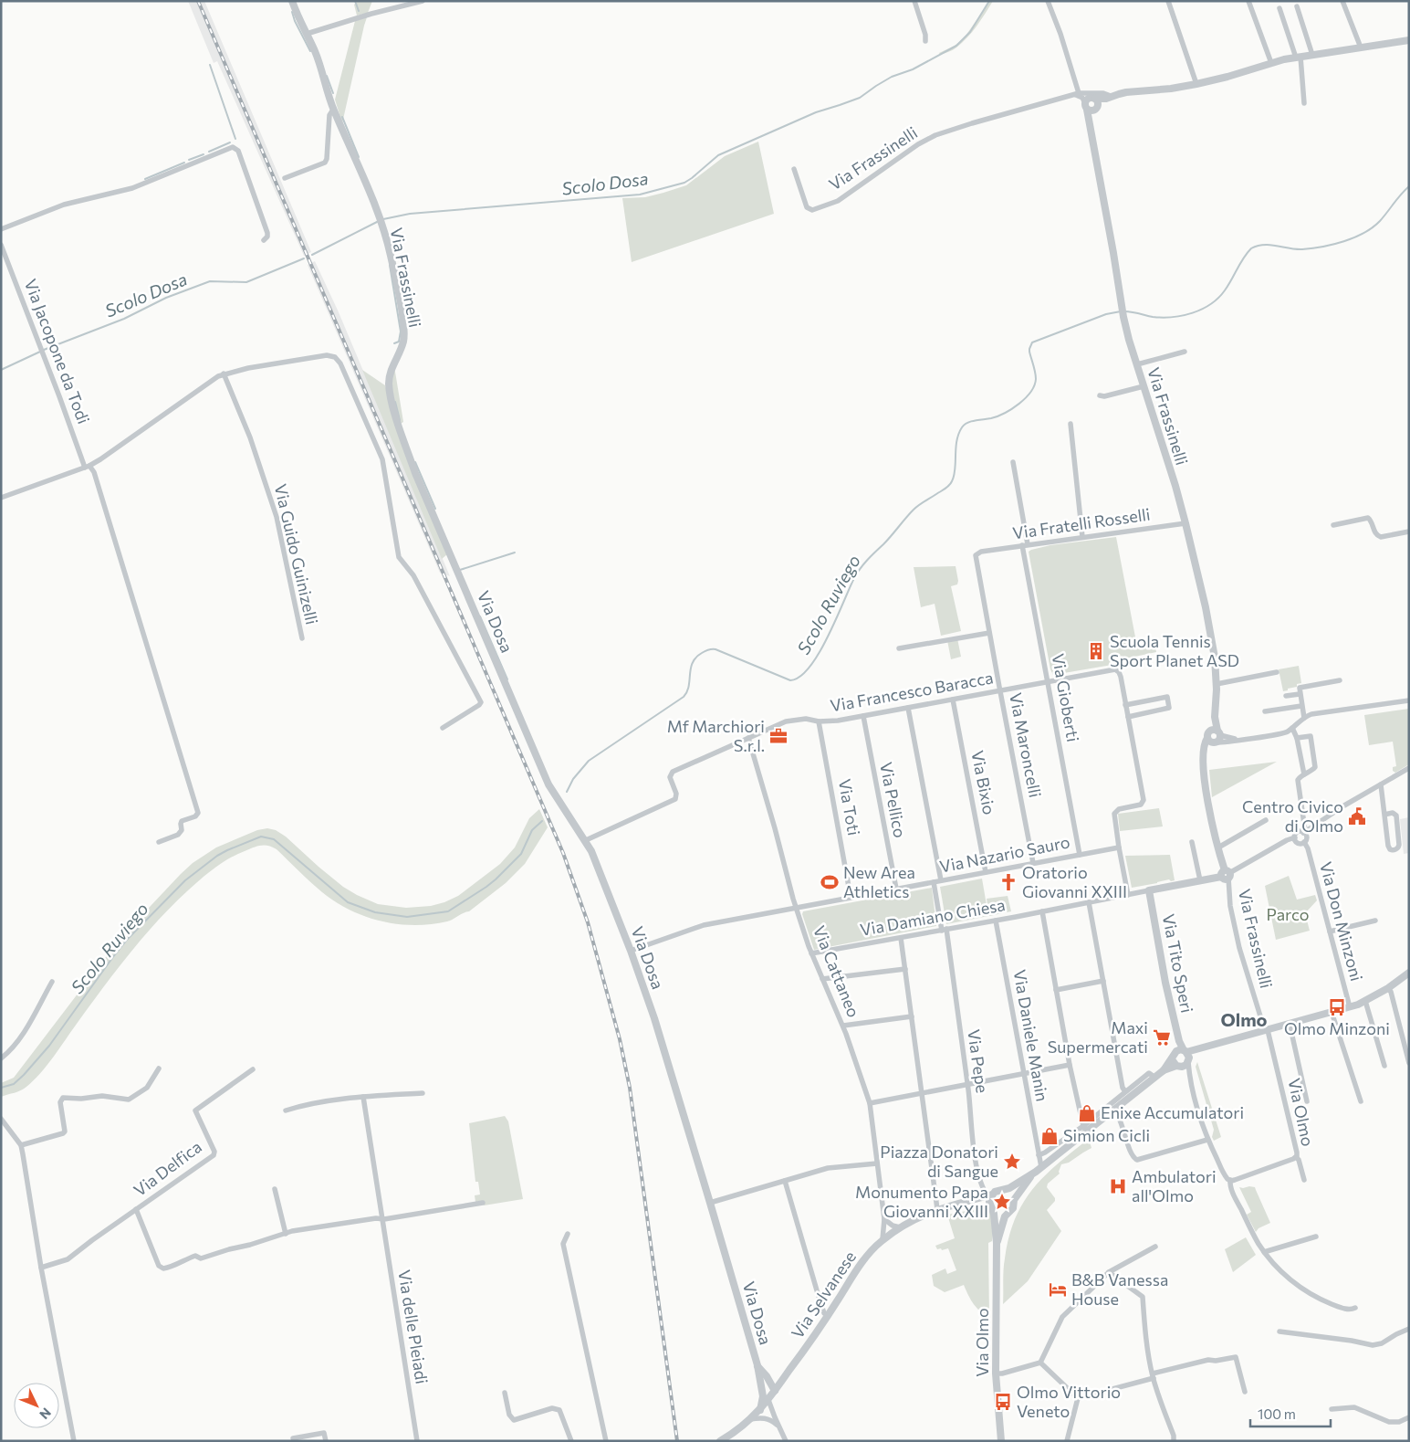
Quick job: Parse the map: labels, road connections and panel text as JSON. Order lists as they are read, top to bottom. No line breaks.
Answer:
{"streets":{"street":["Via Frassinelli","Via Jacopone da Todi","Via Fratelli Rosselli","Via Guido Guinizelli","Via Dosa","Via Francesco Baracca","Via Gioberti","Via Maroncelli","Via Bixio","Via Pellico","Via Toti","Via Nazario Sauro","Via Damiano Chiesa","Via Don Minzoni","Via Tito Speri","Via Cattaneo","Via Daniele Manin","Via Pepe","Via Olmo","Via Delfica","Via Selvanese","Via delle Pleiadi"]},"crossings":[["Via Frassinelli","Via Fratelli Rosselli"],["Via Frassinelli","Via Dosa"],["Via Frassinelli","Via Damiano Chiesa"],["Via Frassinelli","Via Olmo"],["Via Fratelli Rosselli","Via Gioberti"],["Via Fratelli Rosselli","Via Maroncelli"],["Via Dosa","Via Francesco Baracca"],["Via Dosa","Via Nazario Sauro"],["Via Dosa","Via Selvanese"],["Via Francesco Baracca","Via Gioberti"],["Via Francesco Baracca","Via Maroncelli"],["Via Francesco Baracca","Via Bixio"],["Via Francesco Baracca","Via Pellico"],["Via Francesco Baracca","Via Toti"],["Via Francesco Baracca","Via Cattaneo"],["Via Gioberti","Via Nazario Sauro"],["Via Maroncelli","Via Nazario Sauro"],["Via Bixio","Via Nazario Sauro"],["Via Pellico","Via Nazario Sauro"],["Via Toti","Via Nazario Sauro"],["Via Nazario Sauro","Via Cattaneo"],["Via Nazario Sauro","Via Pepe"],["Via Damiano Chiesa","Via Don Minzoni"],["Via Damiano Chiesa","Via Tito Speri"],["Via Damiano Chiesa","Via Cattaneo"],["Via Damiano Chiesa","Via Daniele Manin"],["Via Damiano Chiesa","Via Pepe"],["Via Cattaneo","Via Selvanese"],["Via Daniele Manin","Via Olmo"],["Via Pepe","Via Olmo"],["Via Pepe","Via Selvanese"],["Via Olmo","Via Selvanese"]],"districts":["Olmo"],"water":["Scolo Dosa","Scolo Ruviego"],"parks":["Parco"],"places":{"building":["Scuola Tennis Sport Planet ASD"],"office":["Mf Marchiori S.r.l."],"public building":["Centro Civico di Olmo"],"sports":["New Area Athletics"],"church":["Oratorio Giovanni XXIII"],"bus stop":["Olmo Minzoni","Olmo Vittorio Veneto"],"supermarket":["Maxi Supermercati"],"shop":["Enixe Accumulatori","Simion Cicli"],"place":["Piazza Donatori di Sangue","Monumento Papa Giovanni XXIII"],"hospital":["Ambulatori all'Olmo"],"hotel":["B&B Vanessa House"]},"scale_bar":"100 m","north":"bottom right"}
